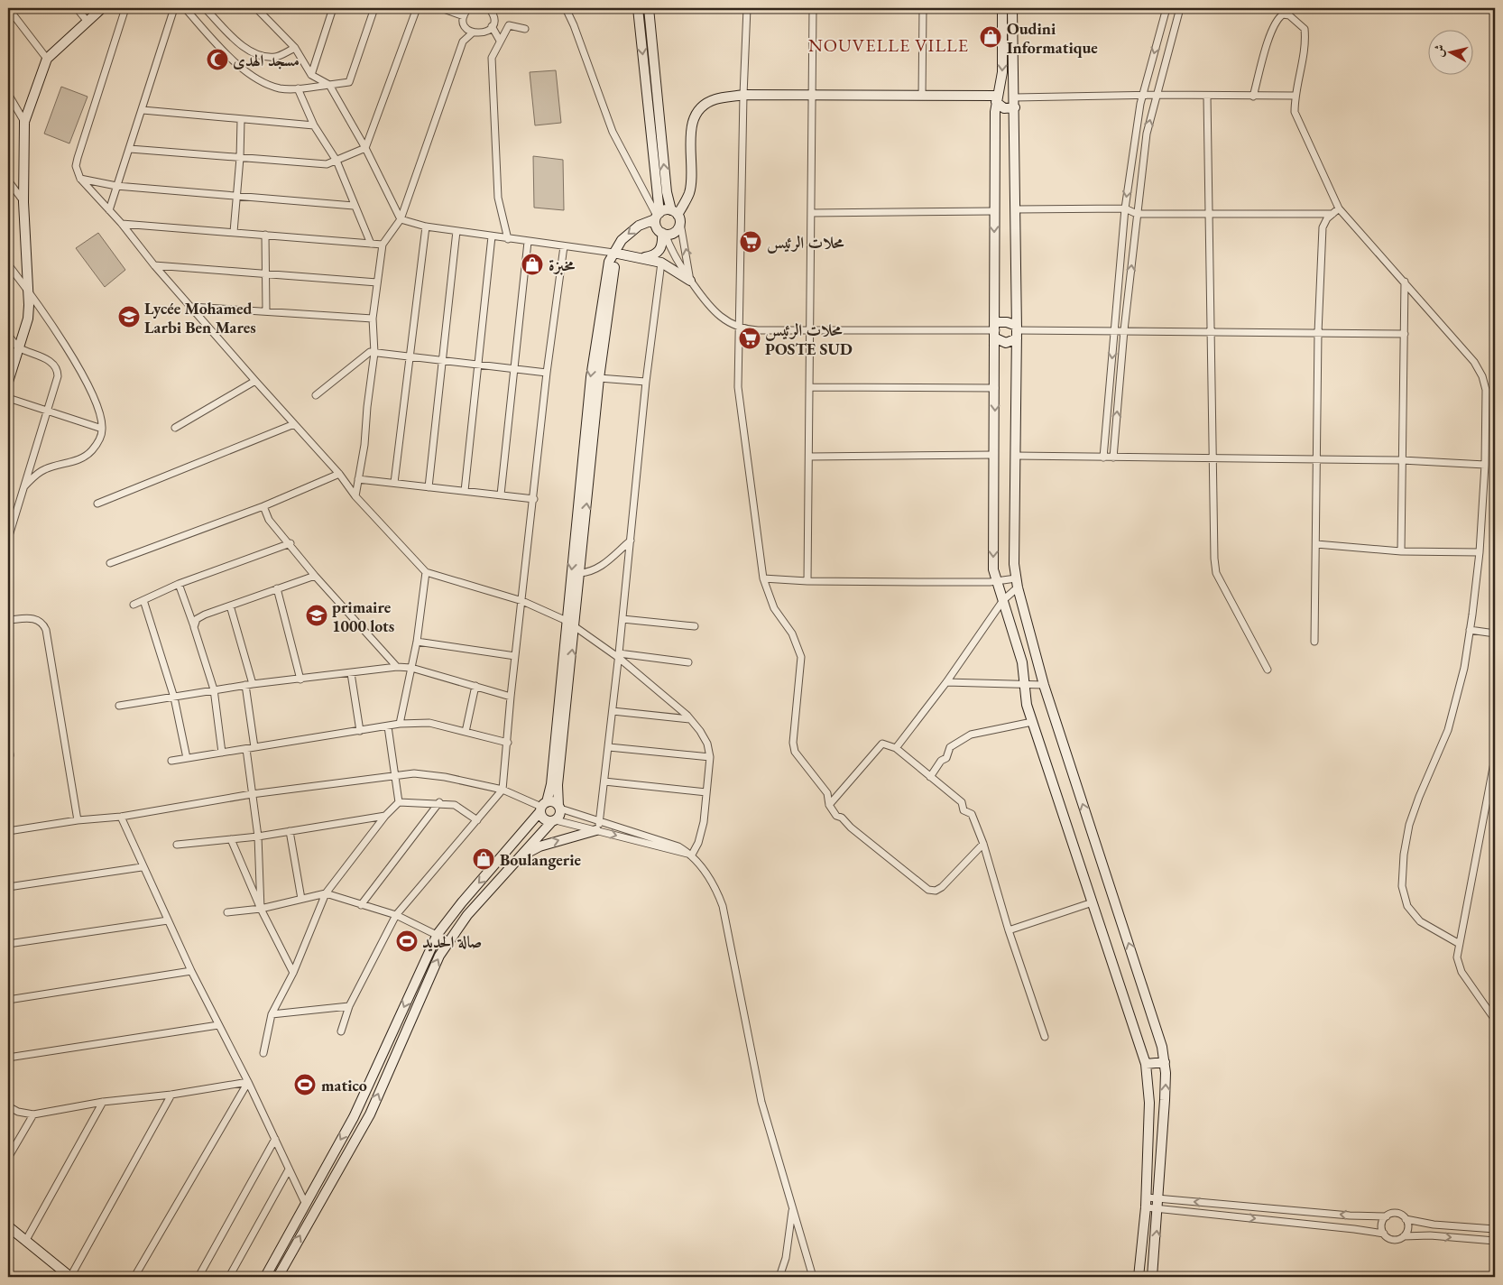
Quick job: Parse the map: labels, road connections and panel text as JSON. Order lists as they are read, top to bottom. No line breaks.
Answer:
{"districts":["NOUVELLE VILLE"],"places":{"shop":["Oudini Informatique","مخبزة","Boulangerie"],"mosque":["مسجد الهدى"],"supermarket":["محلات الرئيس","محلات الرئيس POSTE SUD"],"school or university":["Lycée Mohamed Larbi Ben Mares","primaire 1000 lots"],"sports":["صالة الحديد","matico"]},"north":"left"}
